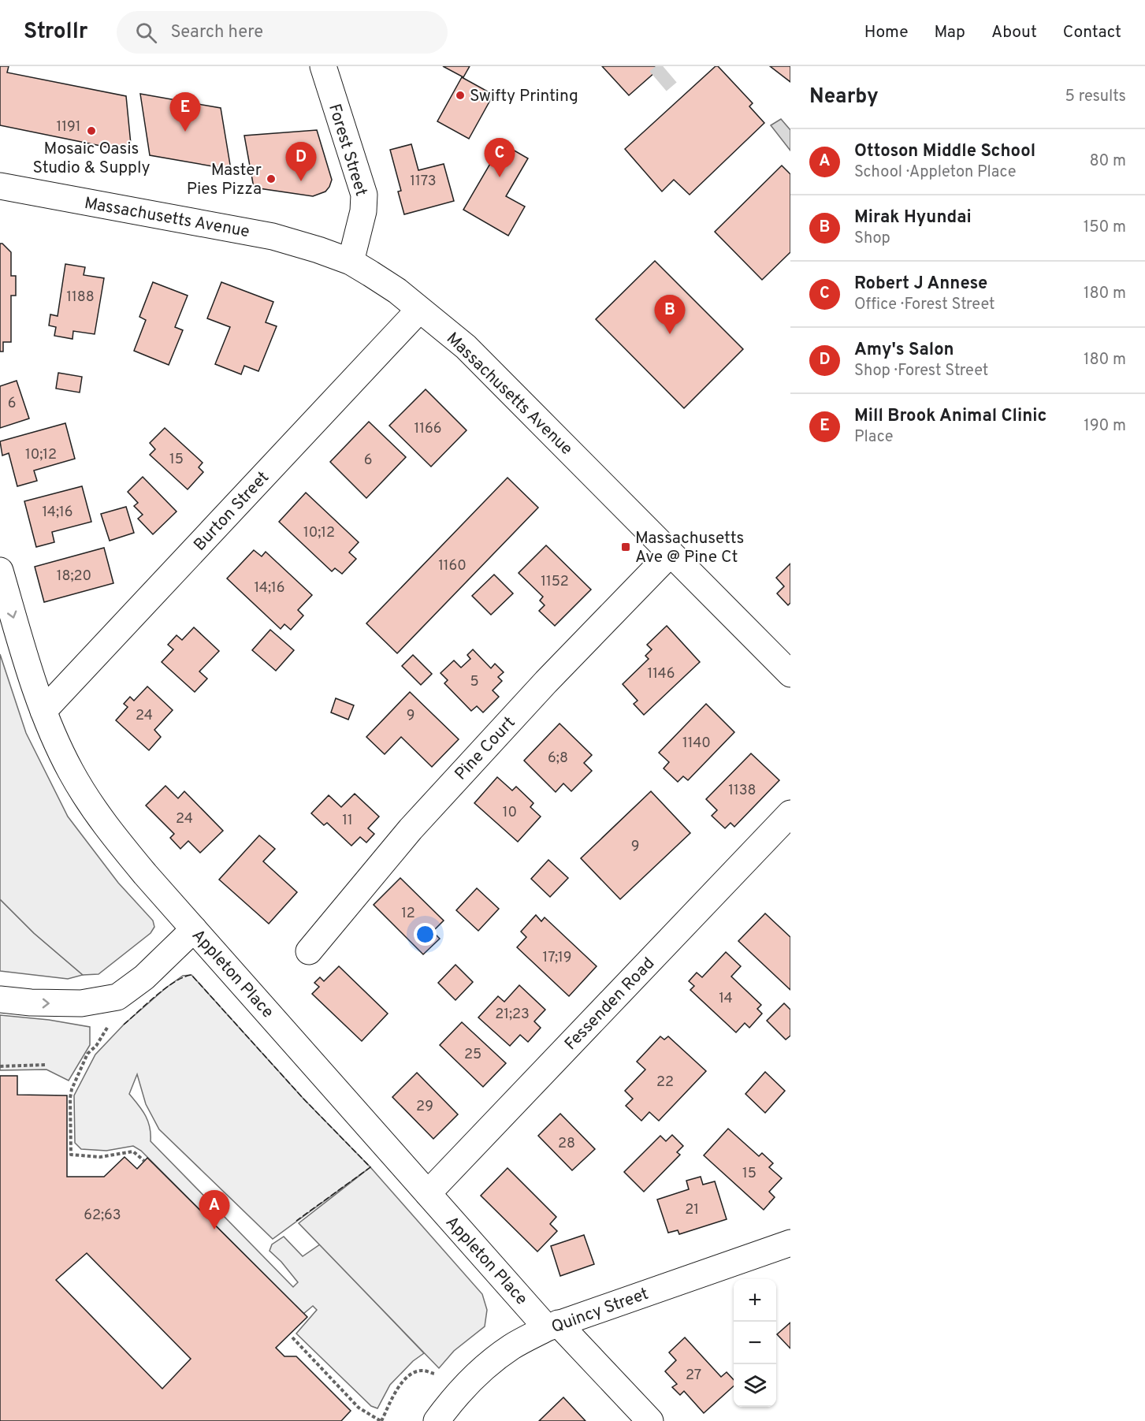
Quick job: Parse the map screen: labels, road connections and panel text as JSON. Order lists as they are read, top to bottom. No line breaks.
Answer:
{"streets":{"street":["Forest Street","Massachusetts Avenue","Burton Street","Pine Court","Appleton Place","Fessenden Road","Quincy Street"]},"crossings":[["Forest Street","Massachusetts Avenue"],["Massachusetts Avenue","Burton Street"],["Massachusetts Avenue","Pine Court"],["Burton Street","Appleton Place"],["Appleton Place","Fessenden Road"],["Appleton Place","Quincy Street"]],"places":{"other":["Swifty Printing","Mosaic Oasis Studio & Supply","Master Pies Pizza"],"transit":["Massachusetts Ave @ Pine Ct"]},"house_numbers":["1191","1173","1188","6","1166","10;12","15","6","14;16","10;12","1160","18;20","1152","14;16","1146","5","24","9","1140","6;8","1138","10","24","11","9","12","17;19","14","21;23","25","22","29","28","15","21","62;63","27"],"page":{"header":"Strollr","search":"Search here","nav":["Home","Map","About","Contact"],"heading":["Nearby","5 results"],"pins":["E","C","D","B","A"],"list":[{"mark":"A","name":"Ottoson Middle School","note":"School · Appleton Place","value":"80 m"},{"mark":"B","name":"Mirak Hyundai","note":"Shop","value":"150 m"},{"mark":"C","name":"Robert J Annese","note":"Office · Forest Street","value":"180 m"},{"mark":"D","name":"Amy's Salon","note":"Shop · Forest Street","value":"180 m"},{"mark":"E","name":"Mill Brook Animal Clinic","note":"Place","value":"190 m"}],"map_buttons":["+","−"]}}
